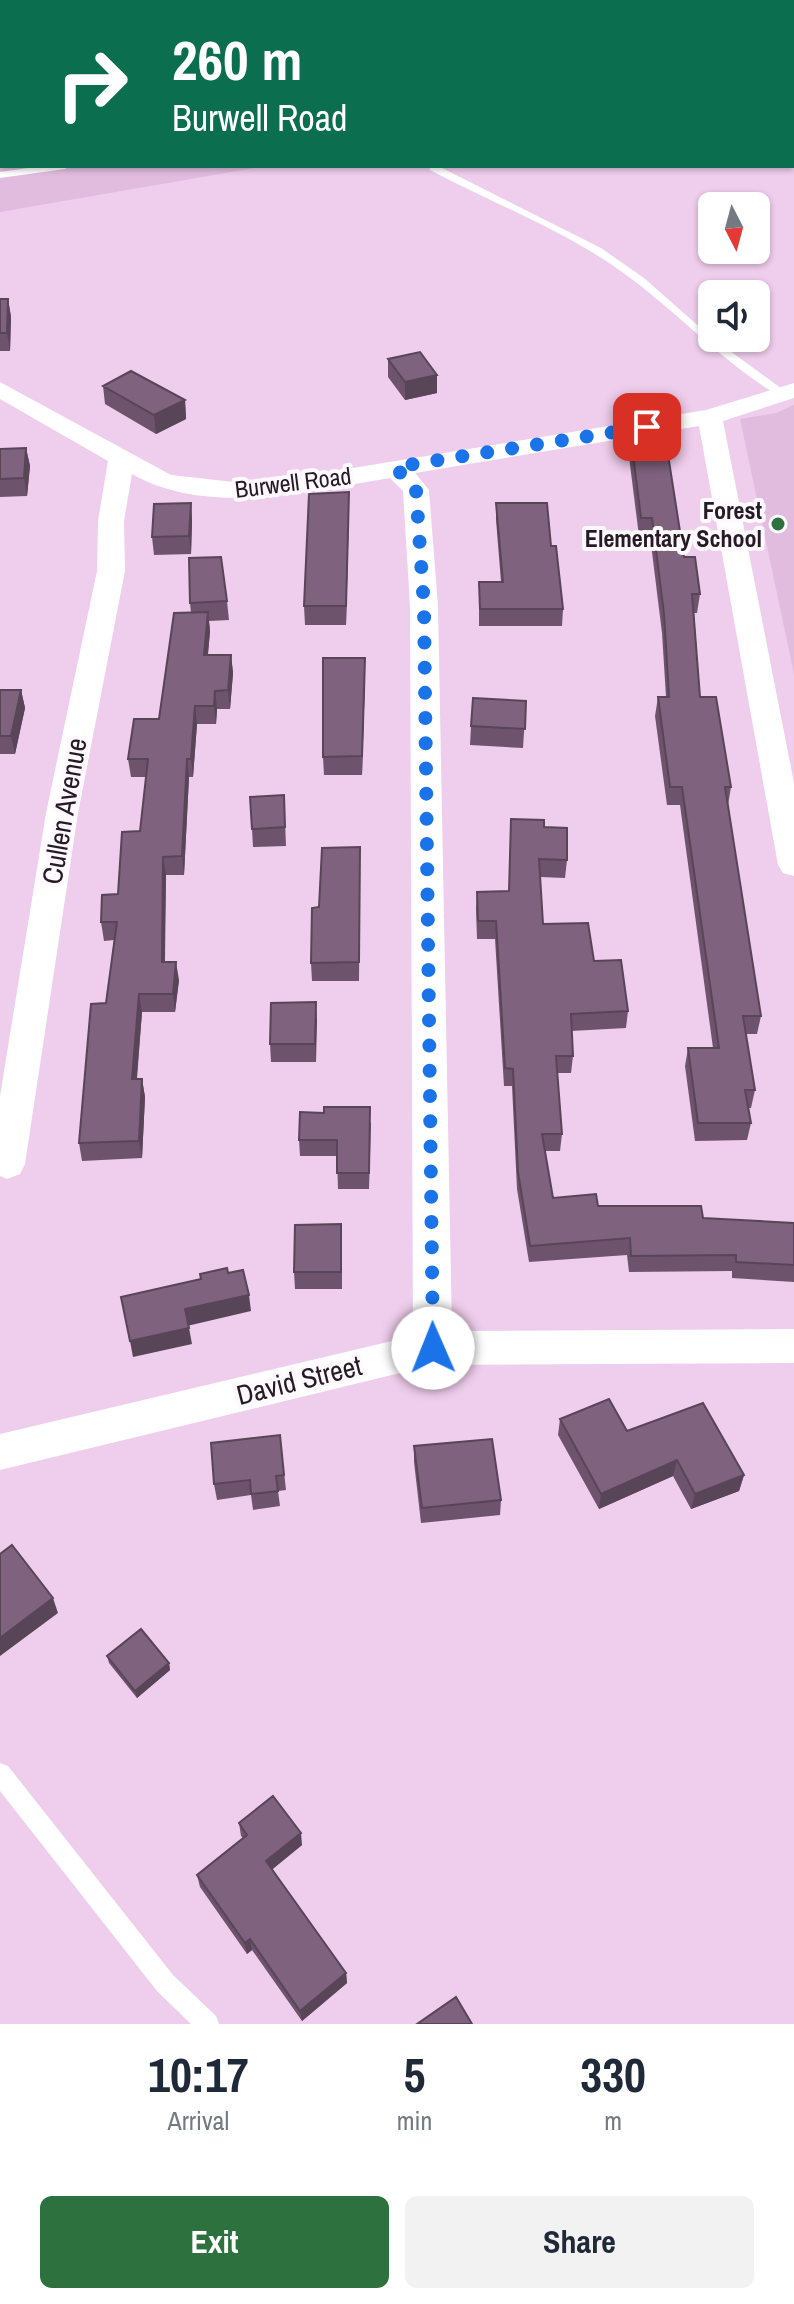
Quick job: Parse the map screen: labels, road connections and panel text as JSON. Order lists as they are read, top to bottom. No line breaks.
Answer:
{"streets":{"street":["Burwell Road","Cullen Avenue","David Street"]},"crossings":[["Burwell Road","Cullen Avenue"]],"places":["Forest Elementary School"],"north":"bottom","page":{"turn":["260 m","Burwell Road"],"eta":["10:17","Arrival","5","min","330","m"],"buttons":["Exit","Share"]}}
